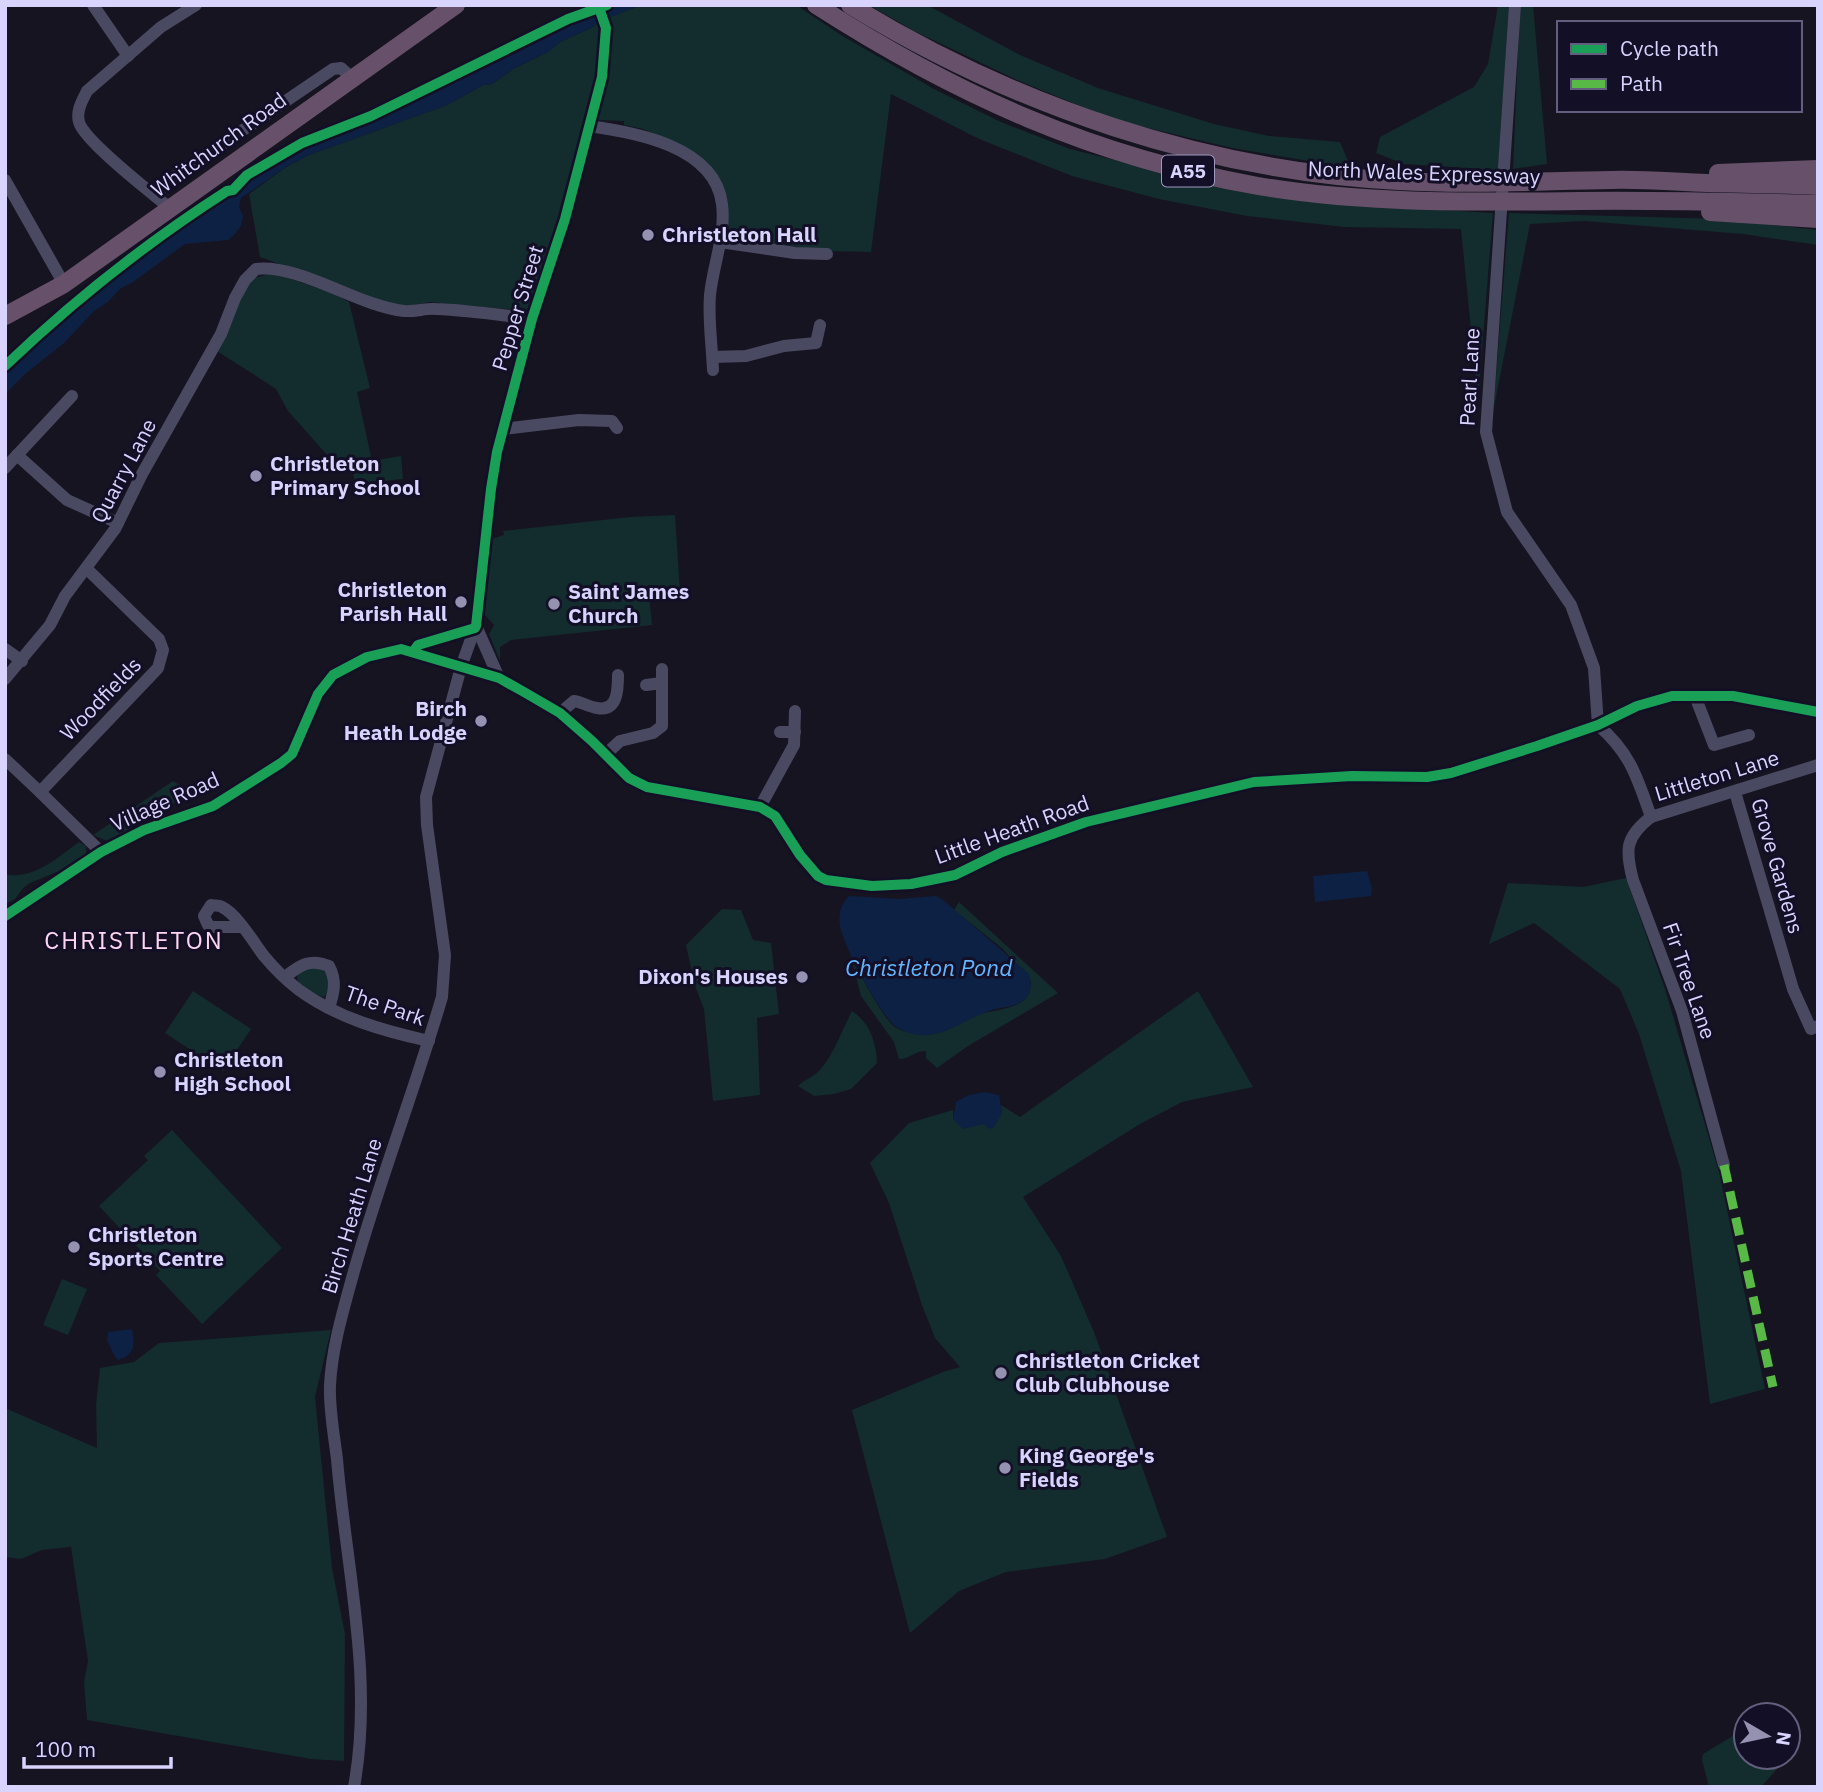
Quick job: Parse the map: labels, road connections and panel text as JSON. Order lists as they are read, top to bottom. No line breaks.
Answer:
{"streets":{"highway":["Whitchurch Road","A55","North Wales Expressway"],"street":["Pepper Street","Pearl Lane","Quarry Lane","Woodfields","Littleton Lane","Village Road","Little Heath Road","Grove Gardens","Fir Tree Lane","The Park","Birch Heath Lane"]},"crossings":[["Pepper Street","Quarry Lane"],["Pepper Street","Village Road"],["Pepper Street","Birch Heath Lane"],["Pearl Lane","Littleton Lane"],["Pearl Lane","Little Heath Road"],["Quarry Lane","Woodfields"],["Littleton Lane","Little Heath Road"],["Littleton Lane","Grove Gardens"],["Littleton Lane","Fir Tree Lane"],["Village Road","Birch Heath Lane"],["The Park","Birch Heath Lane"]],"districts":["CHRISTLETON"],"water":["Christleton Pond"],"places":["Christleton Hall","Christleton Primary School","Christleton Parish Hall","Saint James Church","Birch Heath Lodge","Dixon's Houses","Christleton High School","Christleton Sports Centre","Christleton Cricket Club Clubhouse","King George's Fields"],"legend":["Cycle path","Path"],"scale_bar":"100 m","north":"right"}
